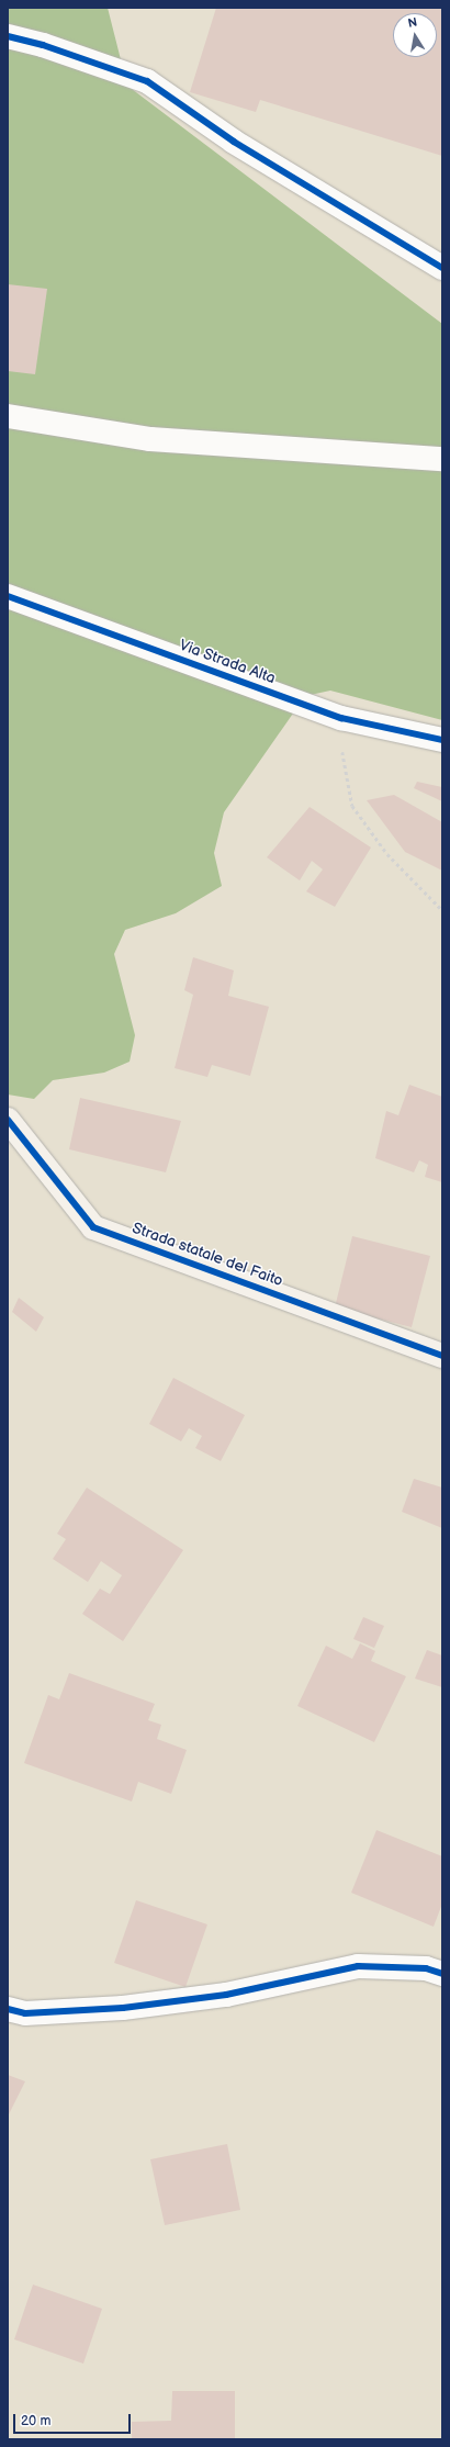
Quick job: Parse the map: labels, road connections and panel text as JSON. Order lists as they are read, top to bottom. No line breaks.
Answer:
{"streets":{"street":["Via Strada Alta","Strada statale del Faito"]},"scale_bar":"20 m","north":"top"}
